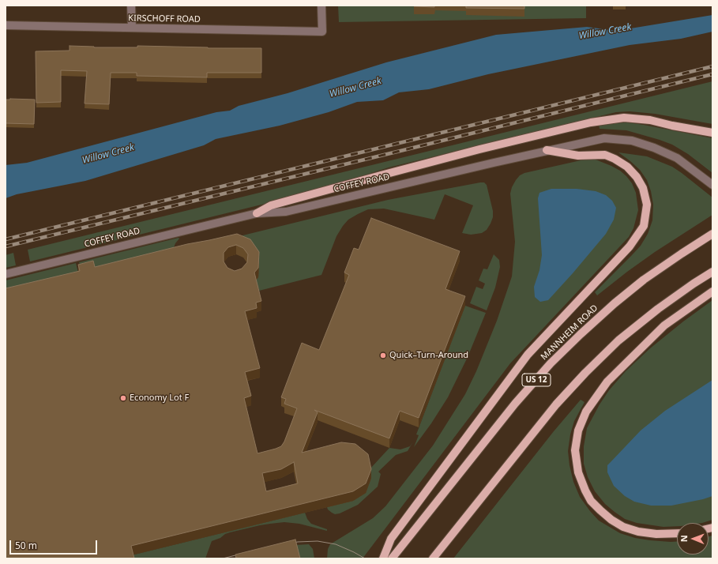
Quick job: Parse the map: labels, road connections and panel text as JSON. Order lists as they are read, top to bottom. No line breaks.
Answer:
{"streets":{"main road":["MANNHEIM ROAD","US 12"],"street":["KIRSCHOFF ROAD","COFFEY ROAD"]},"water":["Willow Creek"],"places":["Quick–Turn-Around","Economy Lot F"],"scale_bar":"50 m","north":"left"}
